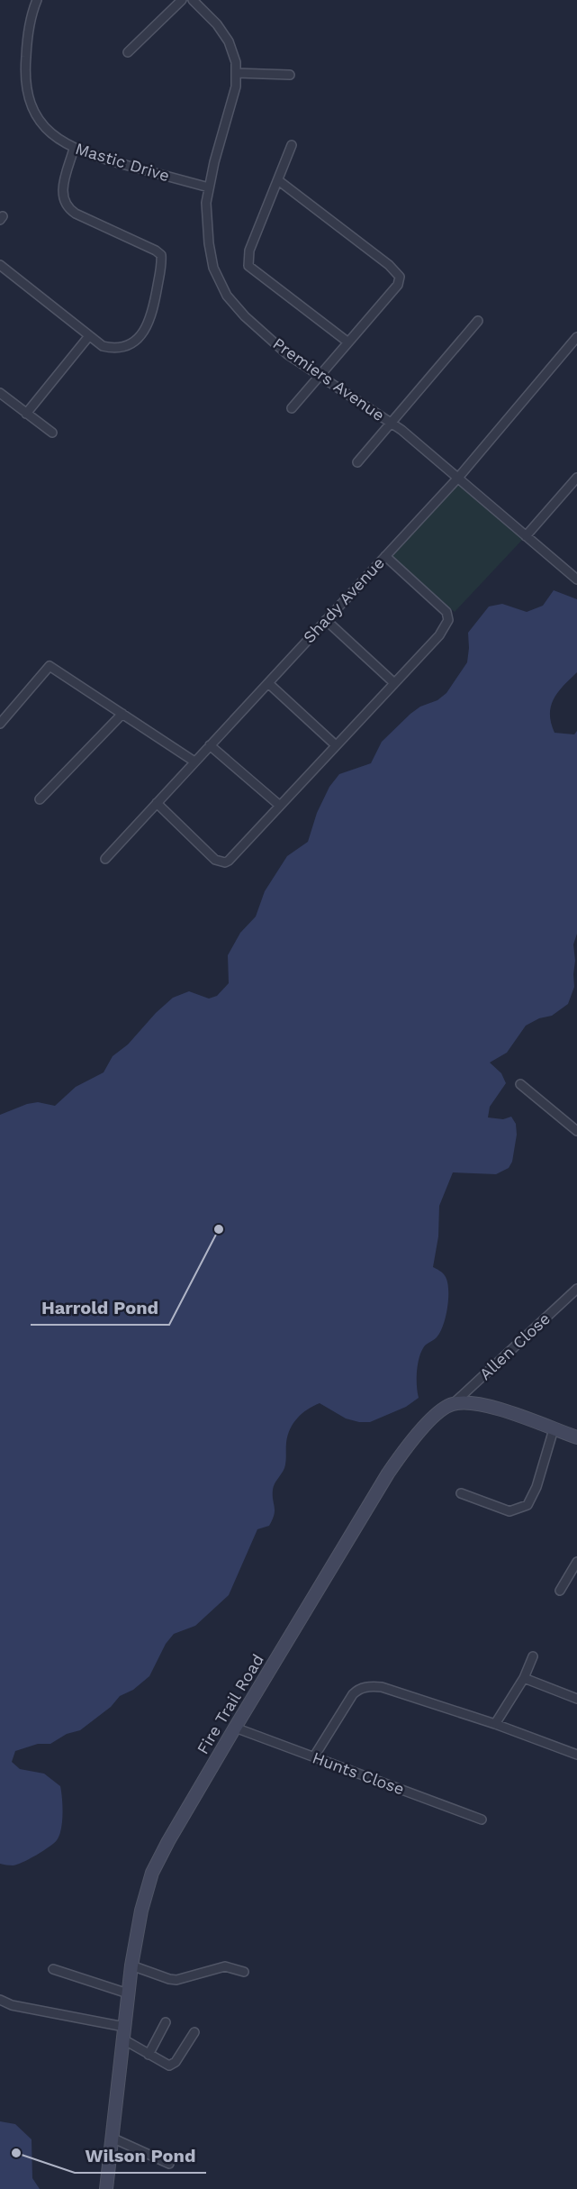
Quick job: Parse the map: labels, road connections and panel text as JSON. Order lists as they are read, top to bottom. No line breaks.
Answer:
{"streets":{"street":["Mastic Drive","Premiers Avenue","Shady Avenue","Allen Close","Fire Trail Road","Hunts Close"]},"crossings":[["Mastic Drive","Premiers Avenue"],["Premiers Avenue","Shady Avenue"],["Allen Close","Fire Trail Road"],["Fire Trail Road","Hunts Close"]],"places":["Harrold Pond","Wilson Pond"]}
